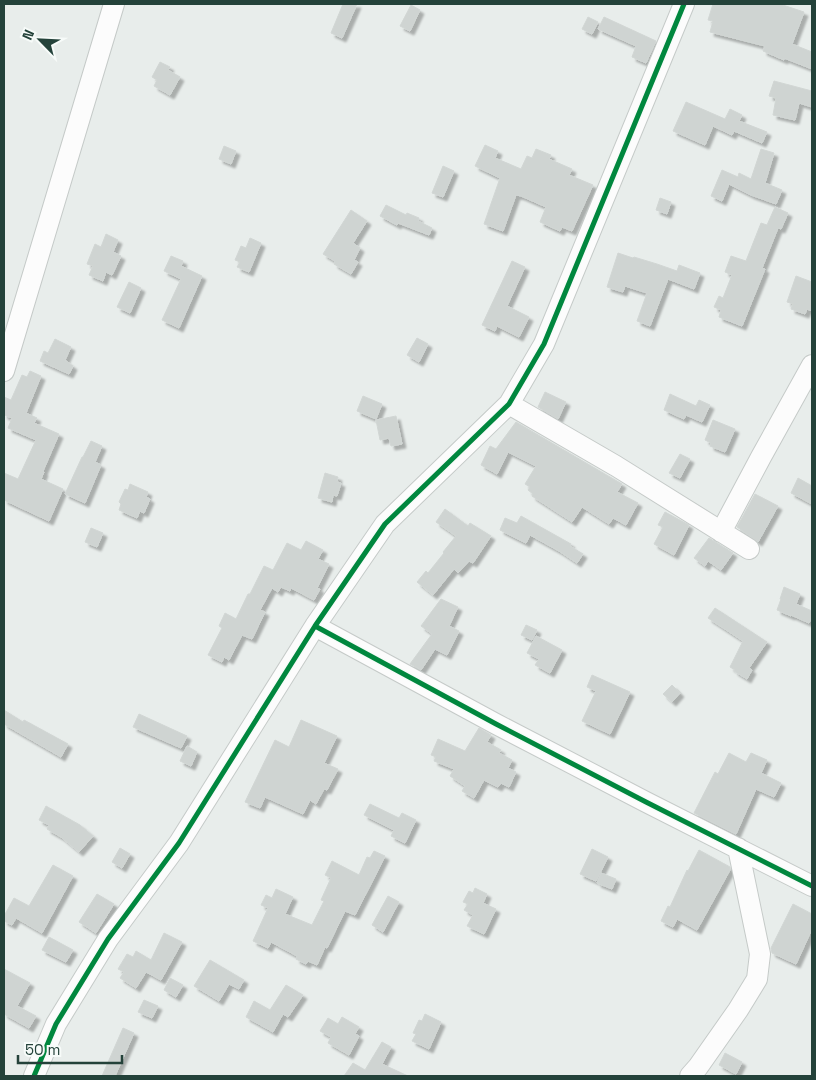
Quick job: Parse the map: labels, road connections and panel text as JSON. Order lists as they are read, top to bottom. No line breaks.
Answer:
{"scale_bar":"50 m","north":"top left"}
